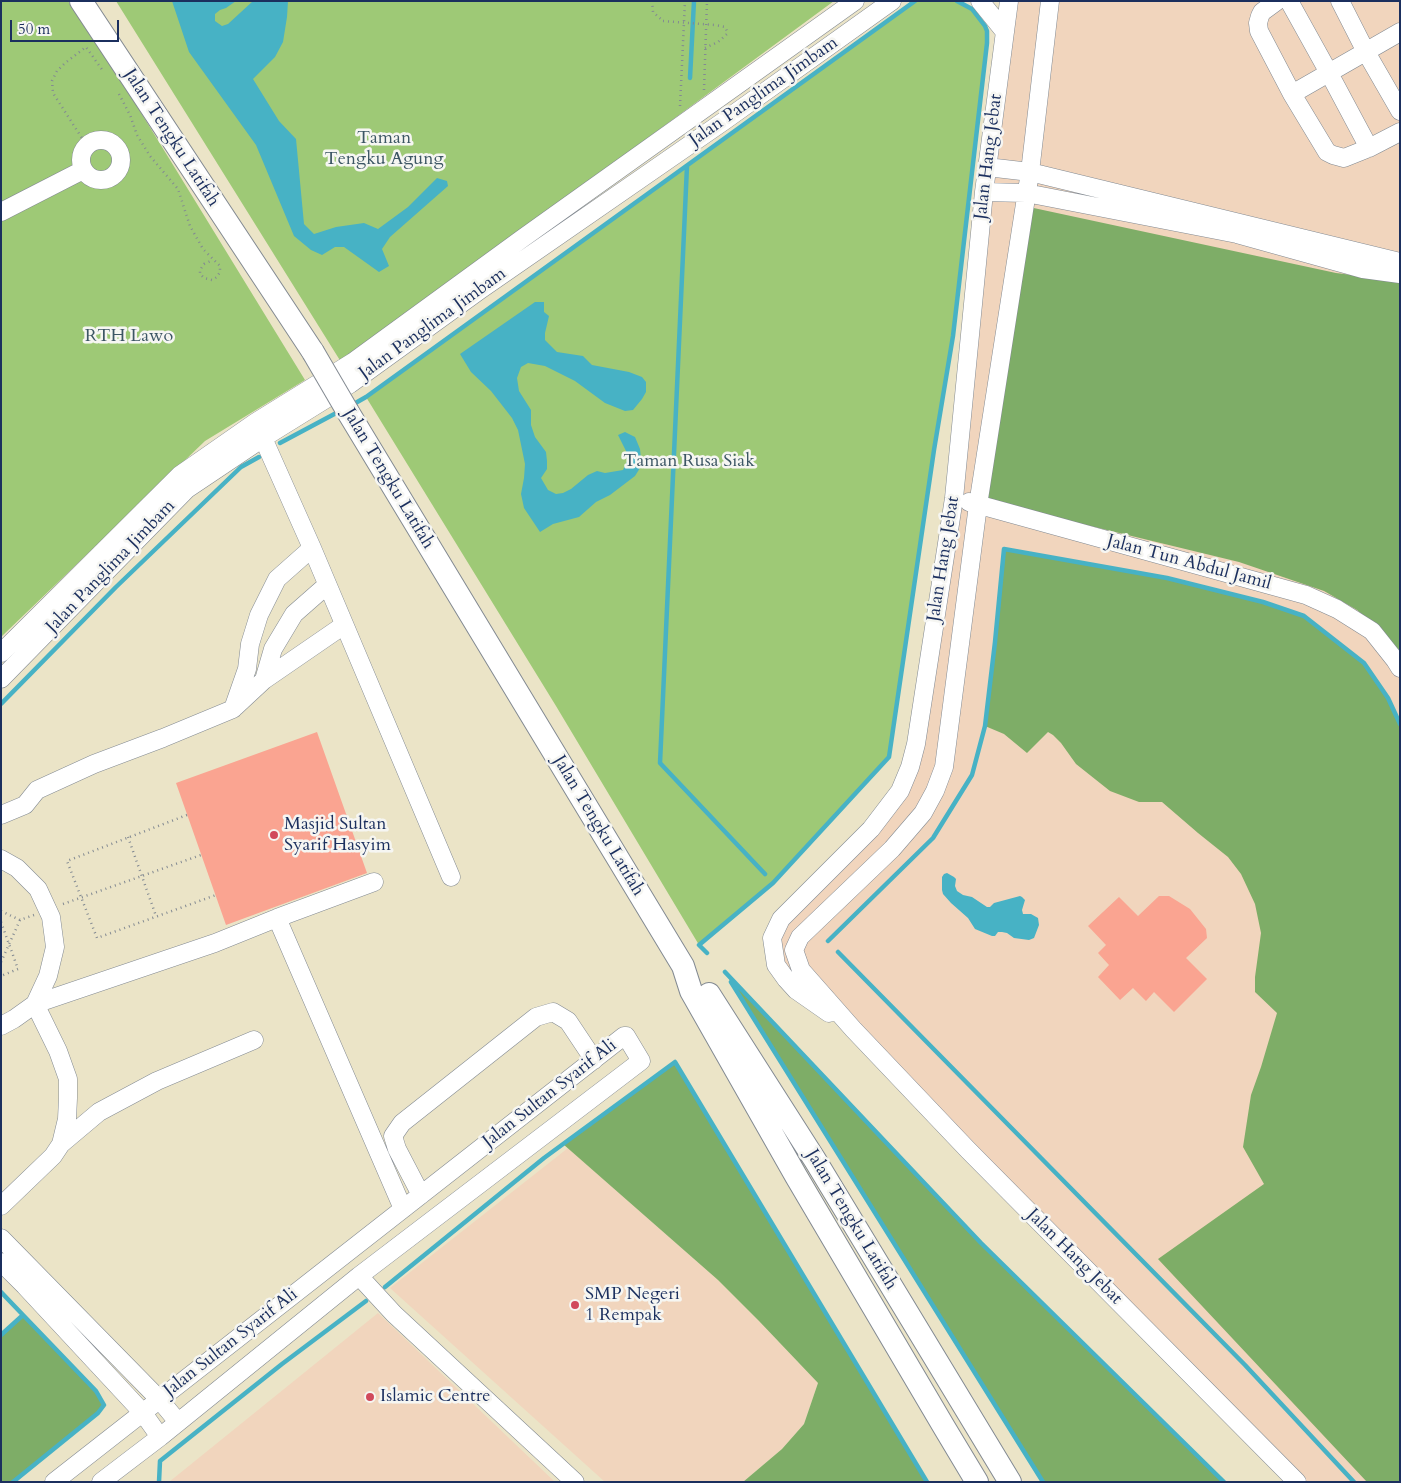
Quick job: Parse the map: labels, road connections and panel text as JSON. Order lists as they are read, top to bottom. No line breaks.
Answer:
{"streets":{"main road":["Jalan Tengku Latifah"],"street":["Jalan Panglima Jimbam","Jalan Hang Jebat","Jalan Tun Abdul Jamil","Jalan Sultan Syarif Ali"]},"crossings":[["Jalan Hang Jebat","Jalan Tun Abdul Jamil"]],"parks":["Taman Tengku Agung","RTH Lawo","Taman Rusa Siak"],"places":["Masjid Sultan Syarif Hasyim","SMP Negeri 1 Rempak","Islamic Centre"],"scale_bar":"50 m"}
